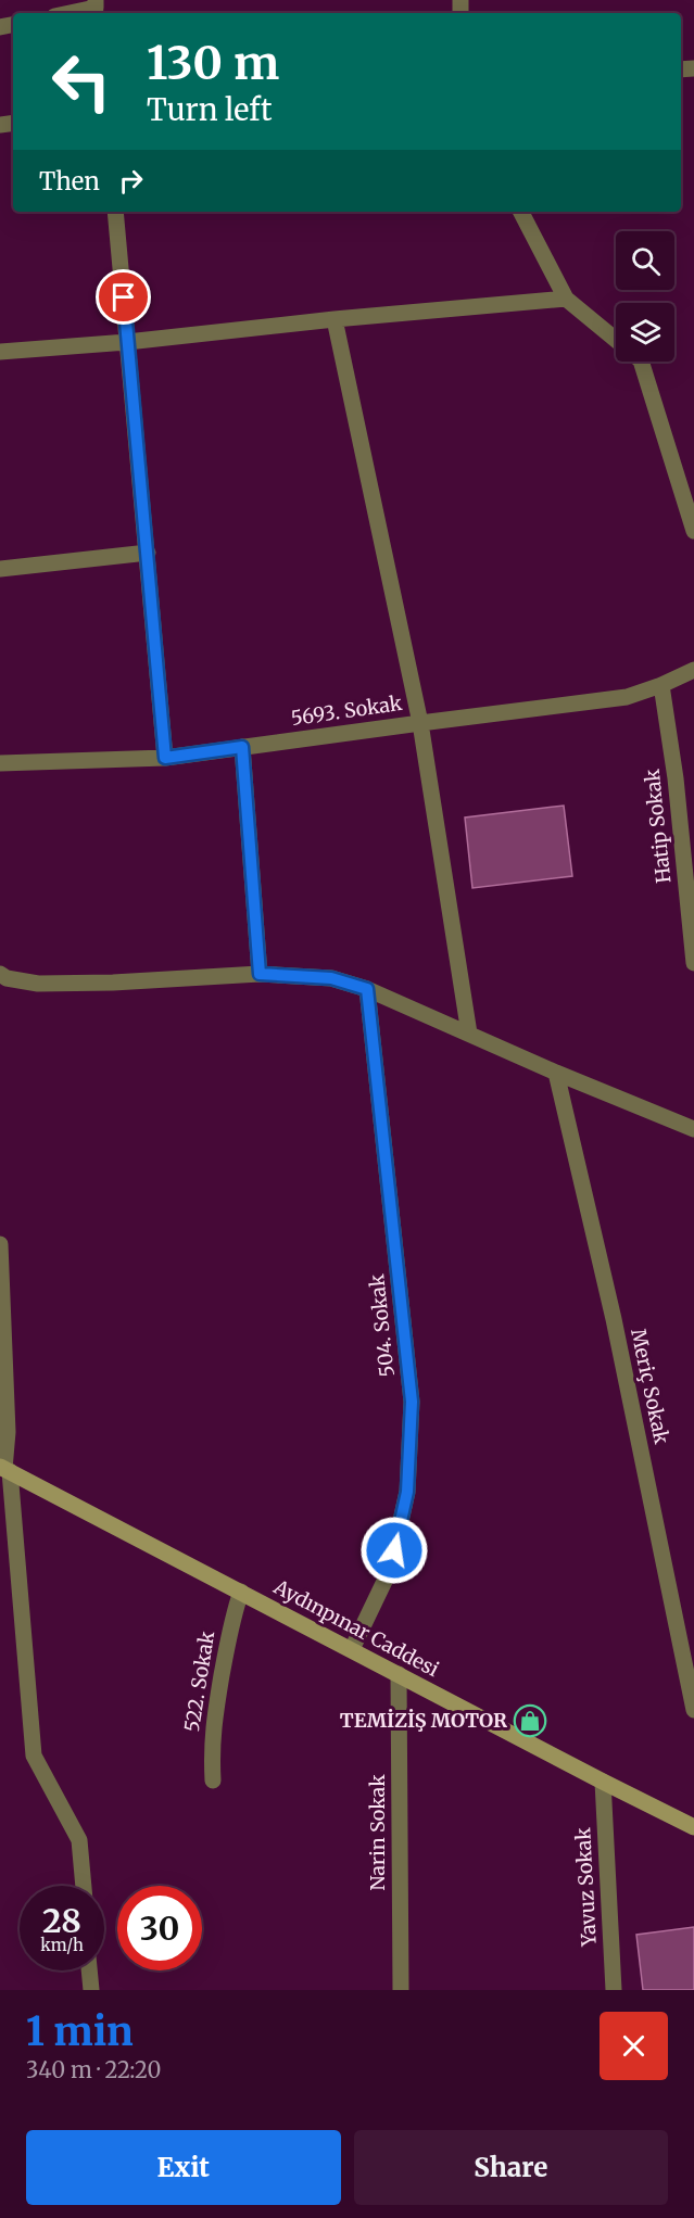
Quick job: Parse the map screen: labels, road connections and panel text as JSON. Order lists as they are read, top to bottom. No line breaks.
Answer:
{"streets":{"main road":["Aydınpınar Caddesi"],"street":["5693. Sokak","Hatip Sokak","504. Sokak","Meriç Sokak","522. Sokak","Narin Sokak","Yavuz Sokak"]},"crossings":[["5693. Sokak","Hatip Sokak"],["504. Sokak","Aydınpınar Caddesi"],["Aydınpınar Caddesi","522. Sokak"],["Aydınpınar Caddesi","Narin Sokak"],["Aydınpınar Caddesi","Yavuz Sokak"]],"places":{"shop":["TEMİZİŞ MOTOR"]},"page":{"turn":["130 m","Turn left"],"then":"Then","speed":"28 km/h","limit":"30","heading":["1 min","340 m · 22:20"],"buttons":["Exit","Share"]}}
